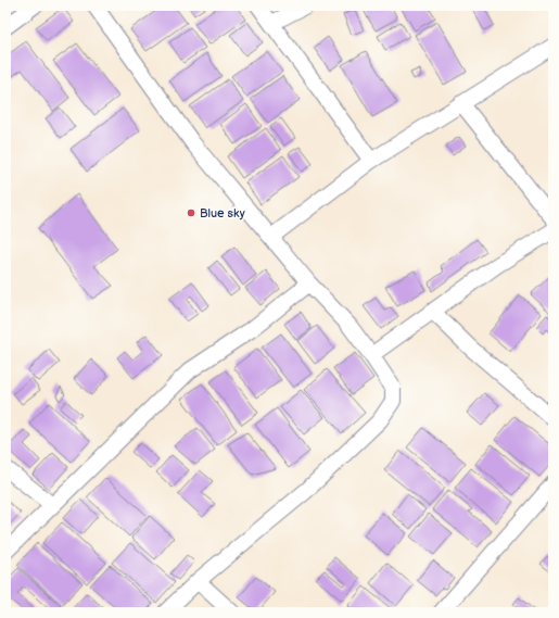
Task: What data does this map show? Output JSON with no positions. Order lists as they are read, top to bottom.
{
  "places": ["Blue sky"]
}
